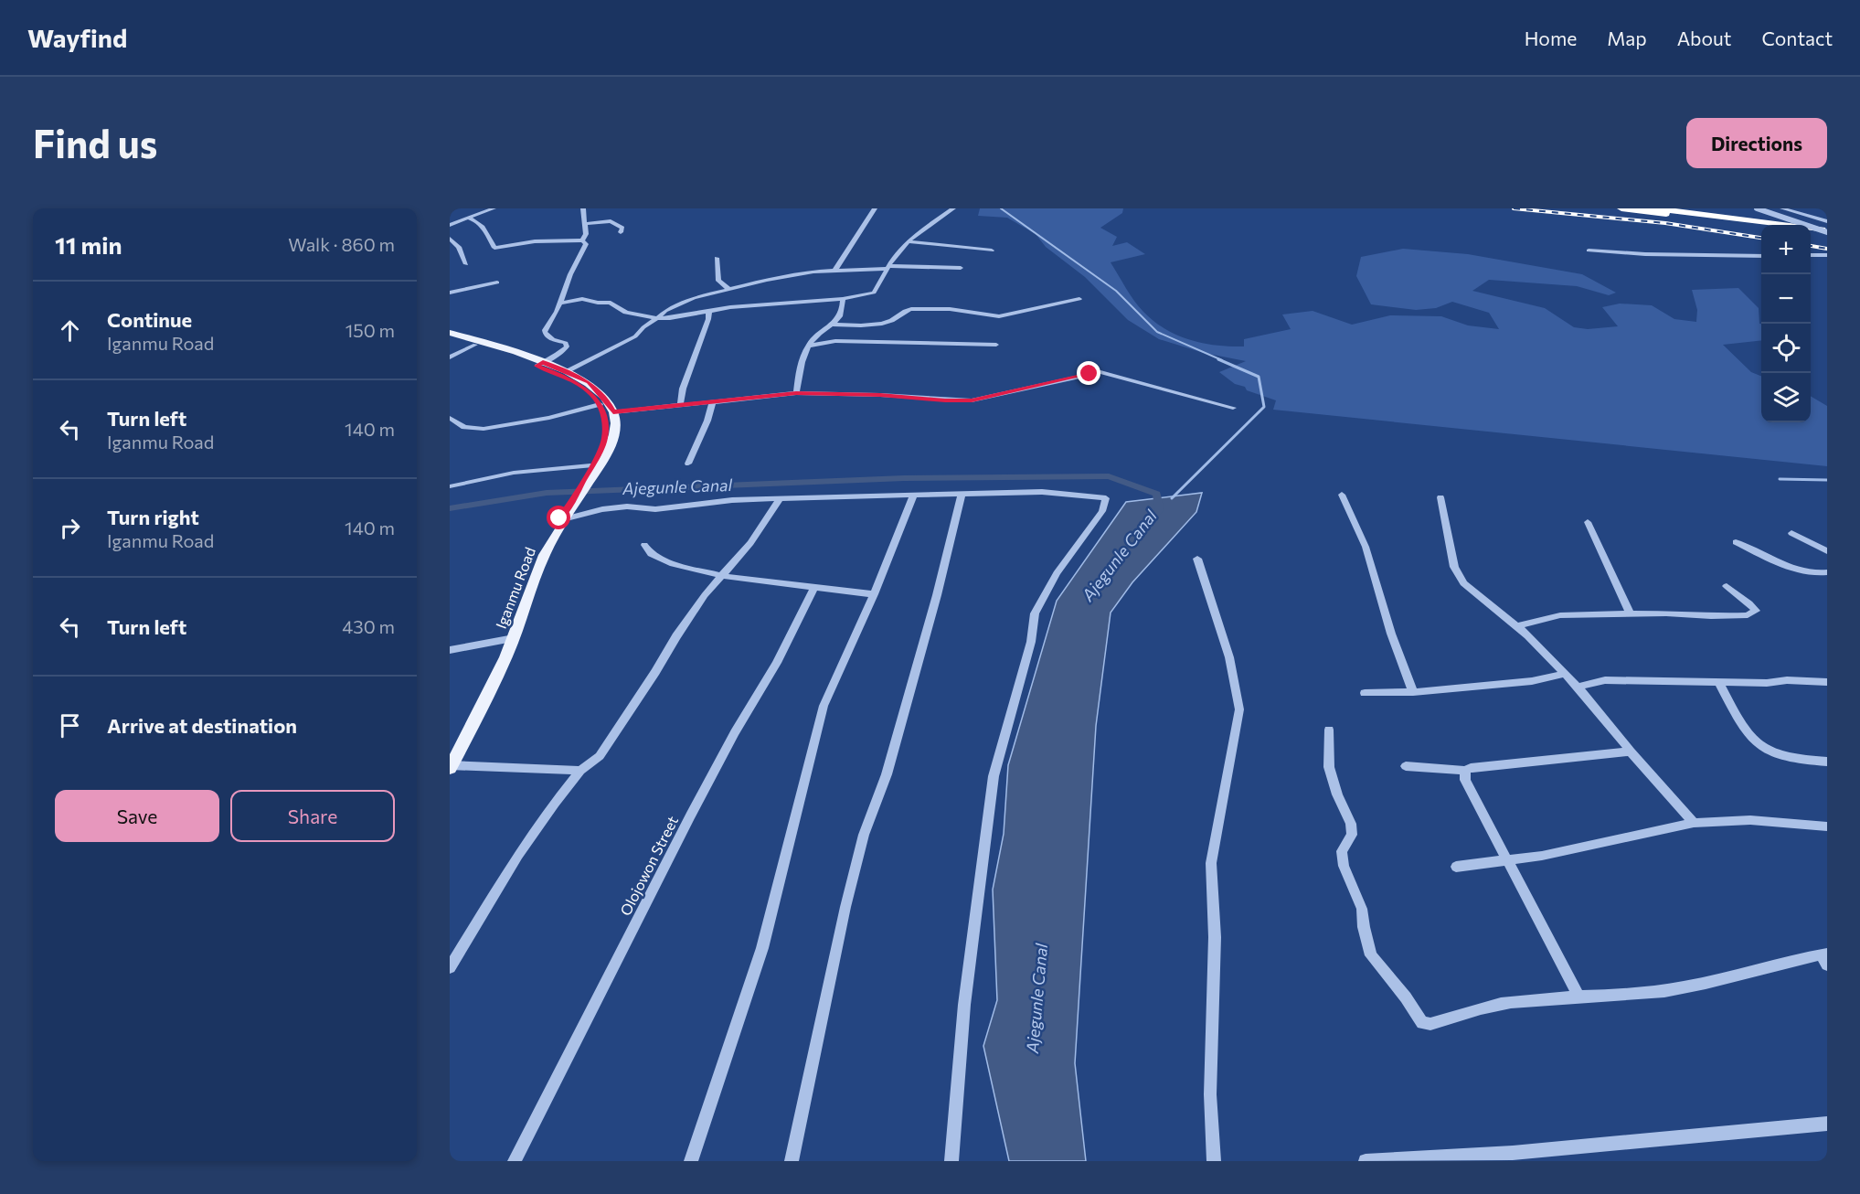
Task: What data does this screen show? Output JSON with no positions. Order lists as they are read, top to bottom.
{
  "streets": {
    "main road": ["Iganmu Road"],
    "street": ["Olojowon Street"]
  },
  "water": ["Ajegunle Canal"],
  "page": {
    "header": "Wayfind",
    "nav": [
      "Home",
      "Map",
      "About",
      "Contact"
    ],
    "buttons": [
      "Directions",
      ["Save", "Share"]
    ],
    "title": "Find us",
    "heading": ["11 min", "Walk · 860 m"],
    "map_buttons": ["+", "−"],
    "list": [
      ["Continue", "Iganmu Road", "150 m"],
      ["Turn left", "Iganmu Road", "140 m"],
      ["Turn right", "Iganmu Road", "140 m"],
      ["Turn left", "430 m"],
      "Arrive at destination"
    ]
  }
}
